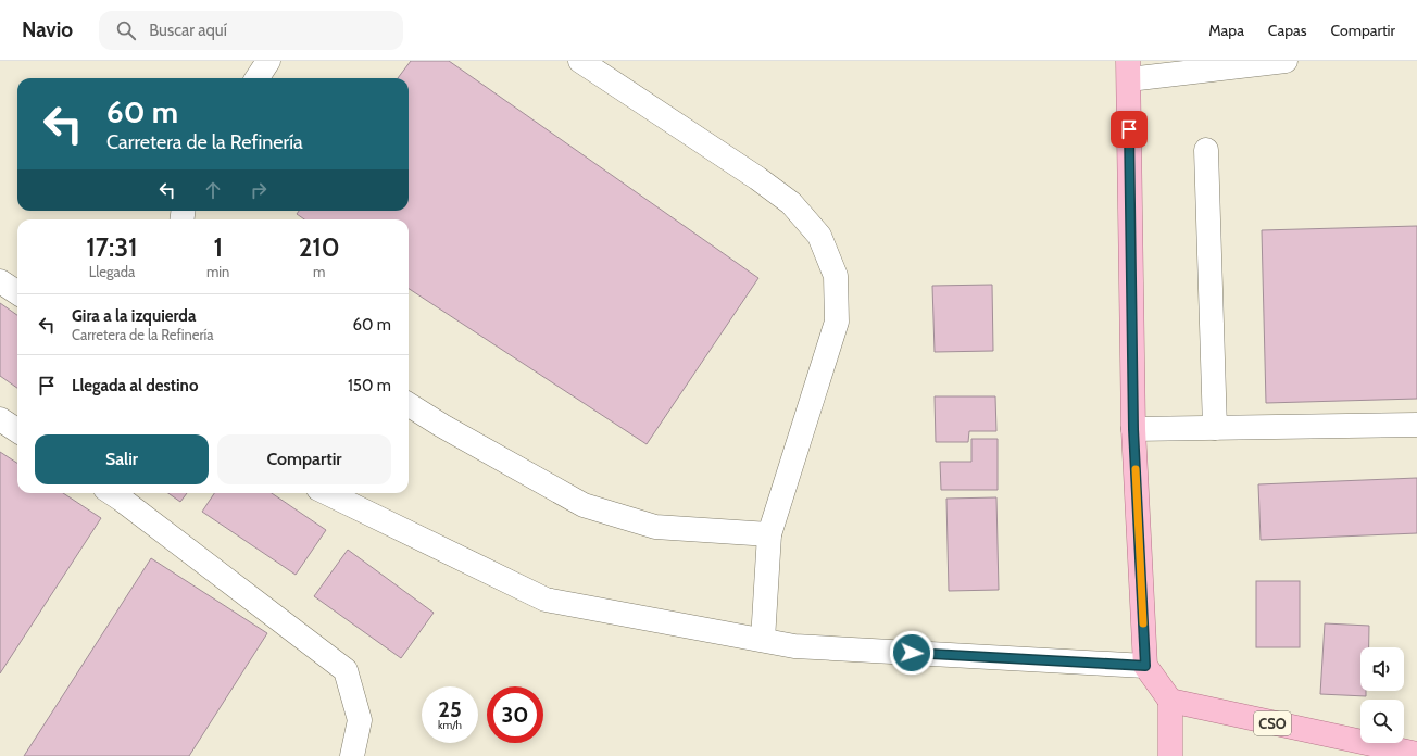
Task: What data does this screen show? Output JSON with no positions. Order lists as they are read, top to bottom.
{
  "streets": {
    "main road": ["CSO"]
  },
  "page": {
    "header": "Navio",
    "search": "Buscar aquí",
    "nav": ["Mapa", "Capas", "Compartir"],
    "turn": ["60 m", "Carretera de la Refinería"],
    "eta": [
      "17:31",
      "Llegada",
      "1",
      "min",
      "210",
      "m"
    ],
    "list": [
      {
        "name": "Gira a la izquierda",
        "note": "Carretera de la Refinería",
        "value": "60 m"
      },
      {
        "name": "Llegada al destino",
        "value": "150 m"
      }
    ],
    "buttons": ["Salir", "Compartir"],
    "speed": "25 km/h",
    "limit": "30"
  }
}
